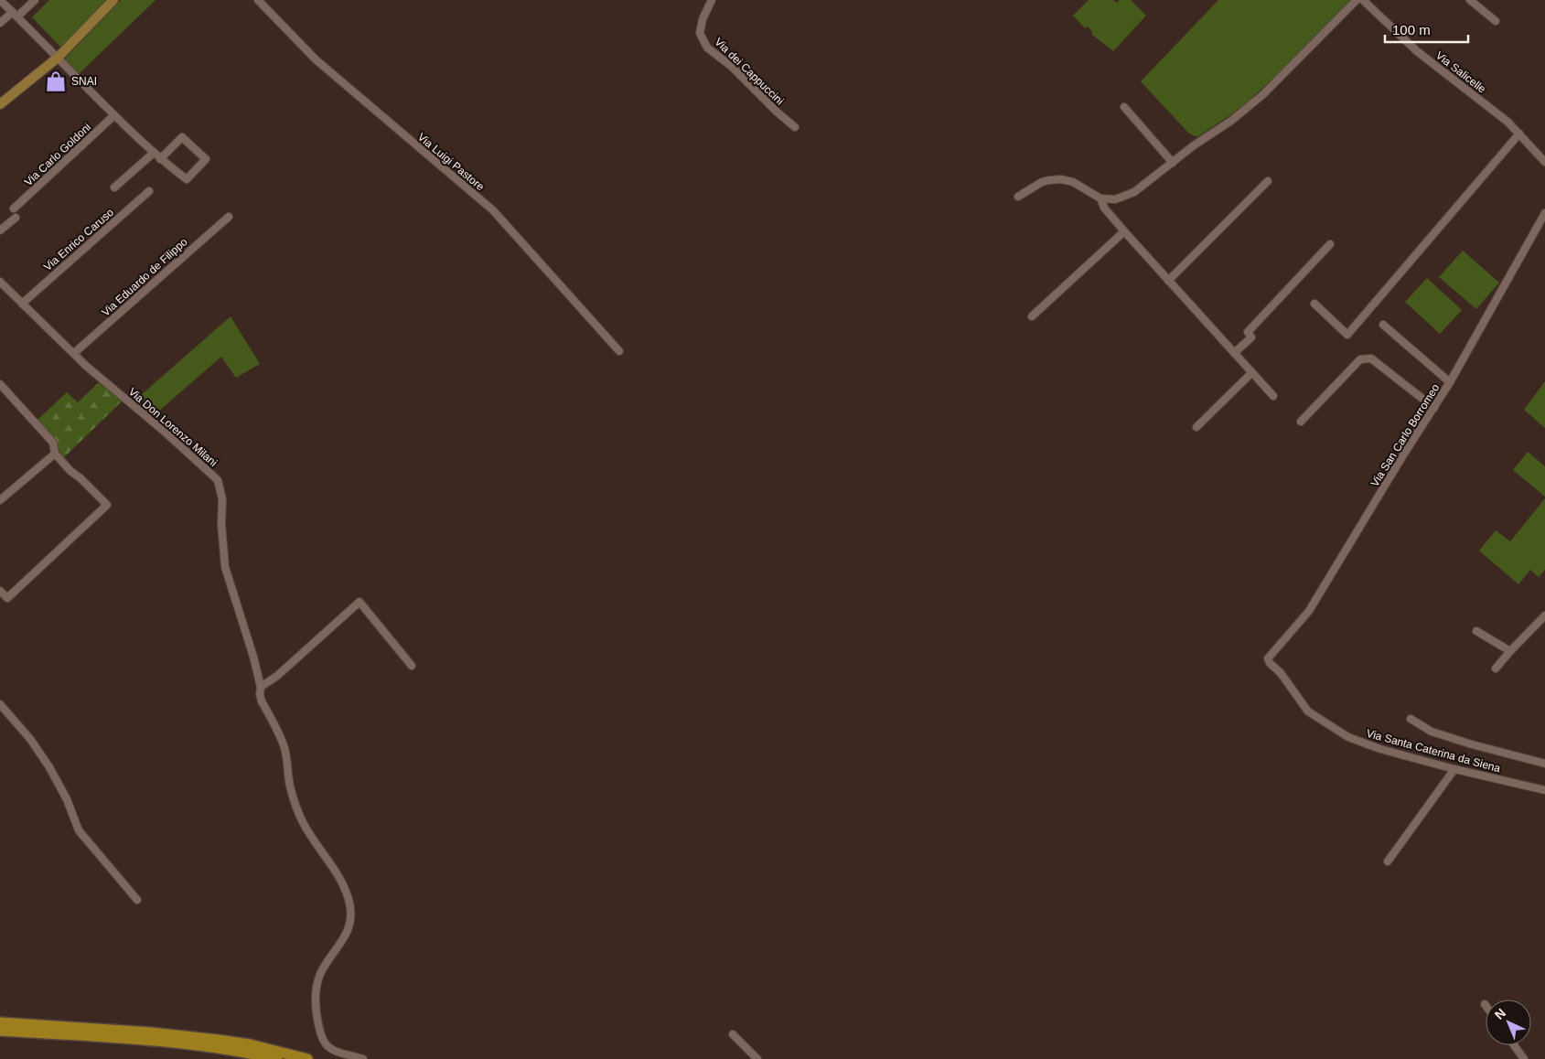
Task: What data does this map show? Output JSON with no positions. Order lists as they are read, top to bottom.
{
  "streets": {
    "street": [
      "Via dei Cappuccini",
      "Via Salicelle",
      "Via Carlo Goldoni",
      "Via Luigi Pastore",
      "Via Enrico Caruso",
      "Via Eduardo de Filippo",
      "Via Don Lorenzo Milani",
      "Via San Carlo Borromeo",
      "Via Santa Caterina da Siena"
    ]
  },
  "crossings": [
    ["Via Enrico Caruso", "Via Don Lorenzo Milani"],
    ["Via Eduardo de Filippo", "Via Don Lorenzo Milani"],
    ["Via San Carlo Borromeo", "Via Santa Caterina da Siena"]
  ],
  "places": {
    "shop": ["SNAI"]
  },
  "scale_bar": "100 m",
  "north": "top left"
}
